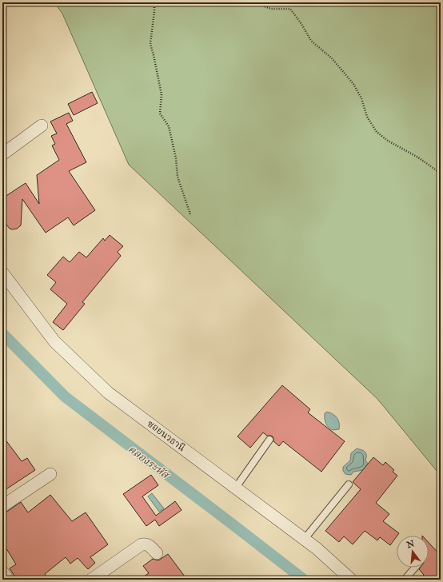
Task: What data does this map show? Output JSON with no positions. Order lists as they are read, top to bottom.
{
  "streets": {
    "street": ["ซอยนวธานี"]
  },
  "water": ["คลองระหัส"],
  "north": "top"
}
